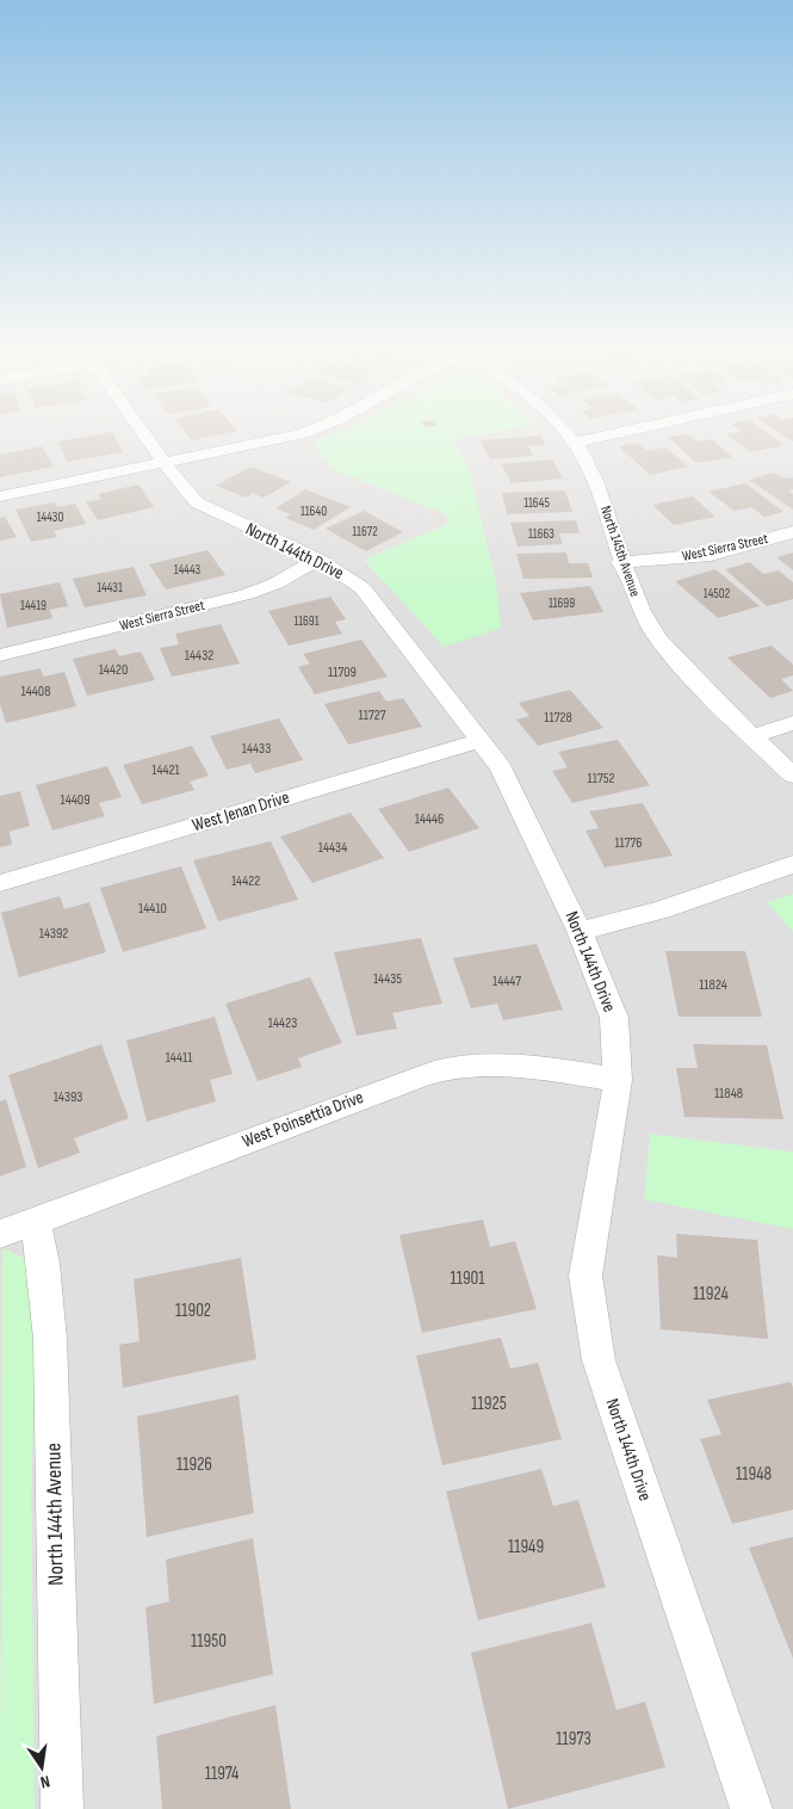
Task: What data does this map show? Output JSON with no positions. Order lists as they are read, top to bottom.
{
  "streets": {
    "street": [
      "West Sierra Street",
      "North 144th Drive",
      "North 145th Avenue",
      "West Jenan Drive",
      "West Poinsettia Drive",
      "North 144th Avenue"
    ]
  },
  "crossings": [
    ["West Sierra Street", "North 144th Drive"],
    ["West Sierra Street", "North 145th Avenue"],
    ["North 144th Drive", "West Jenan Drive"],
    ["North 144th Drive", "West Poinsettia Drive"],
    ["West Poinsettia Drive", "North 144th Avenue"]
  ],
  "house_numbers": [
    "11645",
    "11640",
    "14430",
    "11672",
    "11663",
    "14443",
    "14431",
    "14502",
    "11699",
    "14419",
    "11691",
    "14432",
    "14420",
    "11709",
    "14408",
    "11727",
    "11728",
    "14433",
    "14421",
    "11752",
    "14409",
    "14446",
    "11776",
    "14434",
    "14422",
    "14410",
    "14392",
    "14435",
    "14447",
    "11824",
    "14423",
    "14411",
    "11848",
    "14393",
    "11901",
    "11924",
    "11902",
    "11925",
    "11926",
    "11948",
    "11949",
    "11950",
    "11973",
    "11974"
  ],
  "north": "bottom"
}
